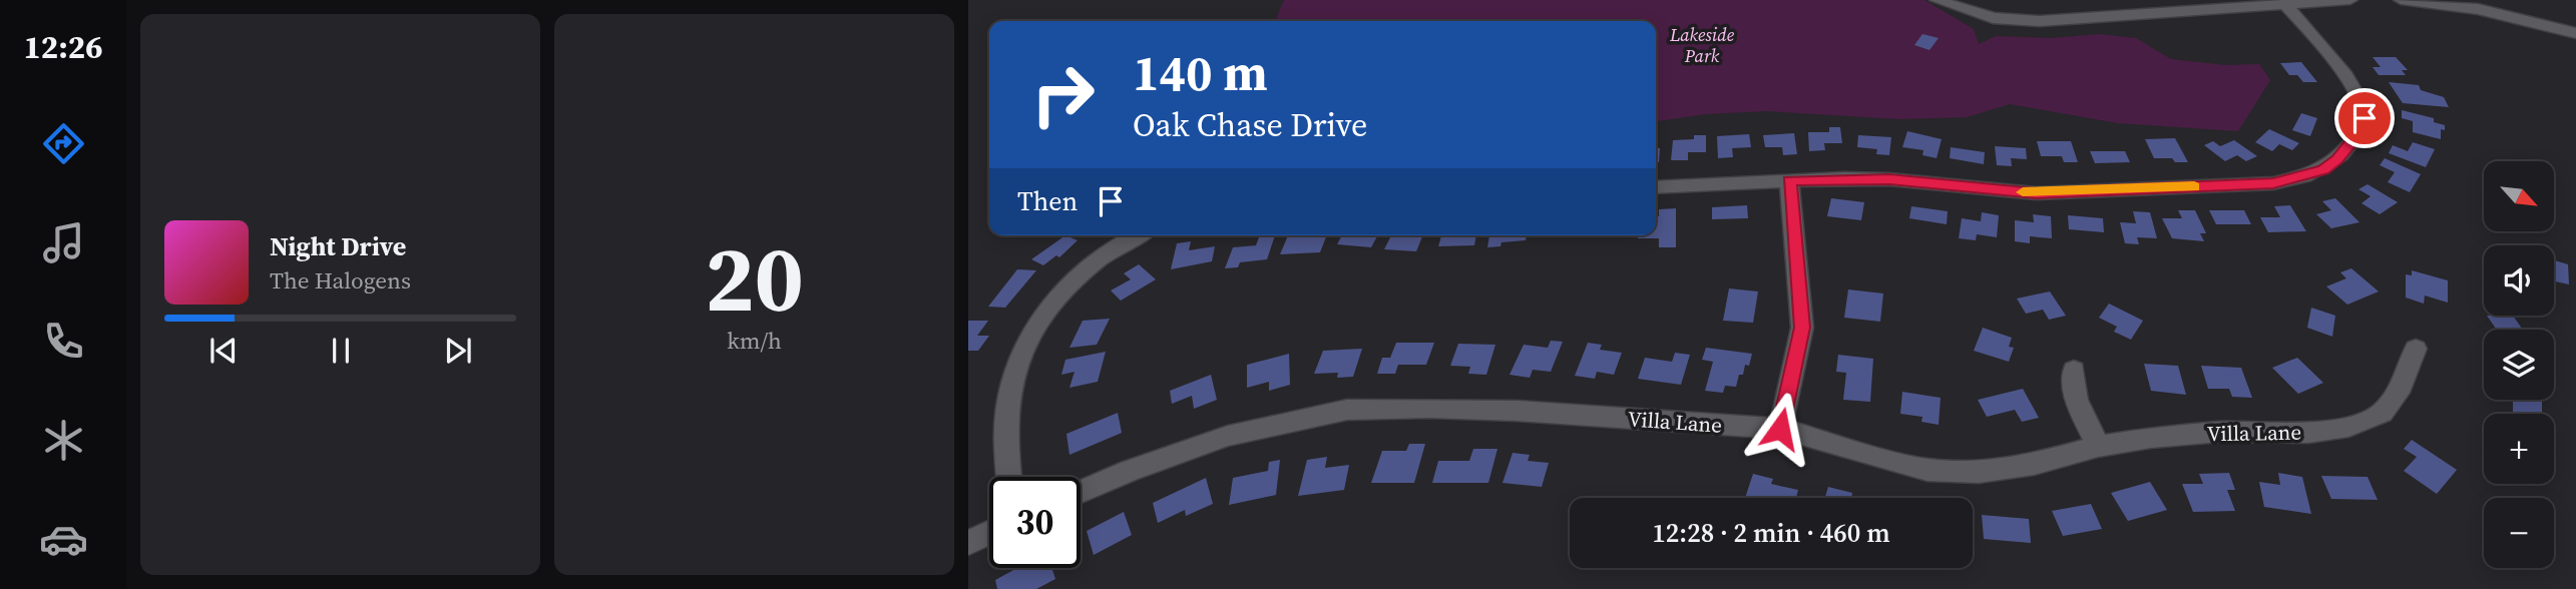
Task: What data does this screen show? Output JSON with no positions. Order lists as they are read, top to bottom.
{
  "streets": {
    "street": ["Villa Lane"]
  },
  "parks": ["Lakeside Park"],
  "north": "bottom right",
  "page": {
    "tabs": "12:26",
    "tile": ["20", "km/h"],
    "turn": ["140 m", "Oak Chase Drive"],
    "map_buttons": ["+", "−"],
    "then": "Then",
    "song": ["Night Drive", "The Halogens"],
    "limit": "30",
    "trip": "12:28 · 2 min · 460 m"
  }
}
